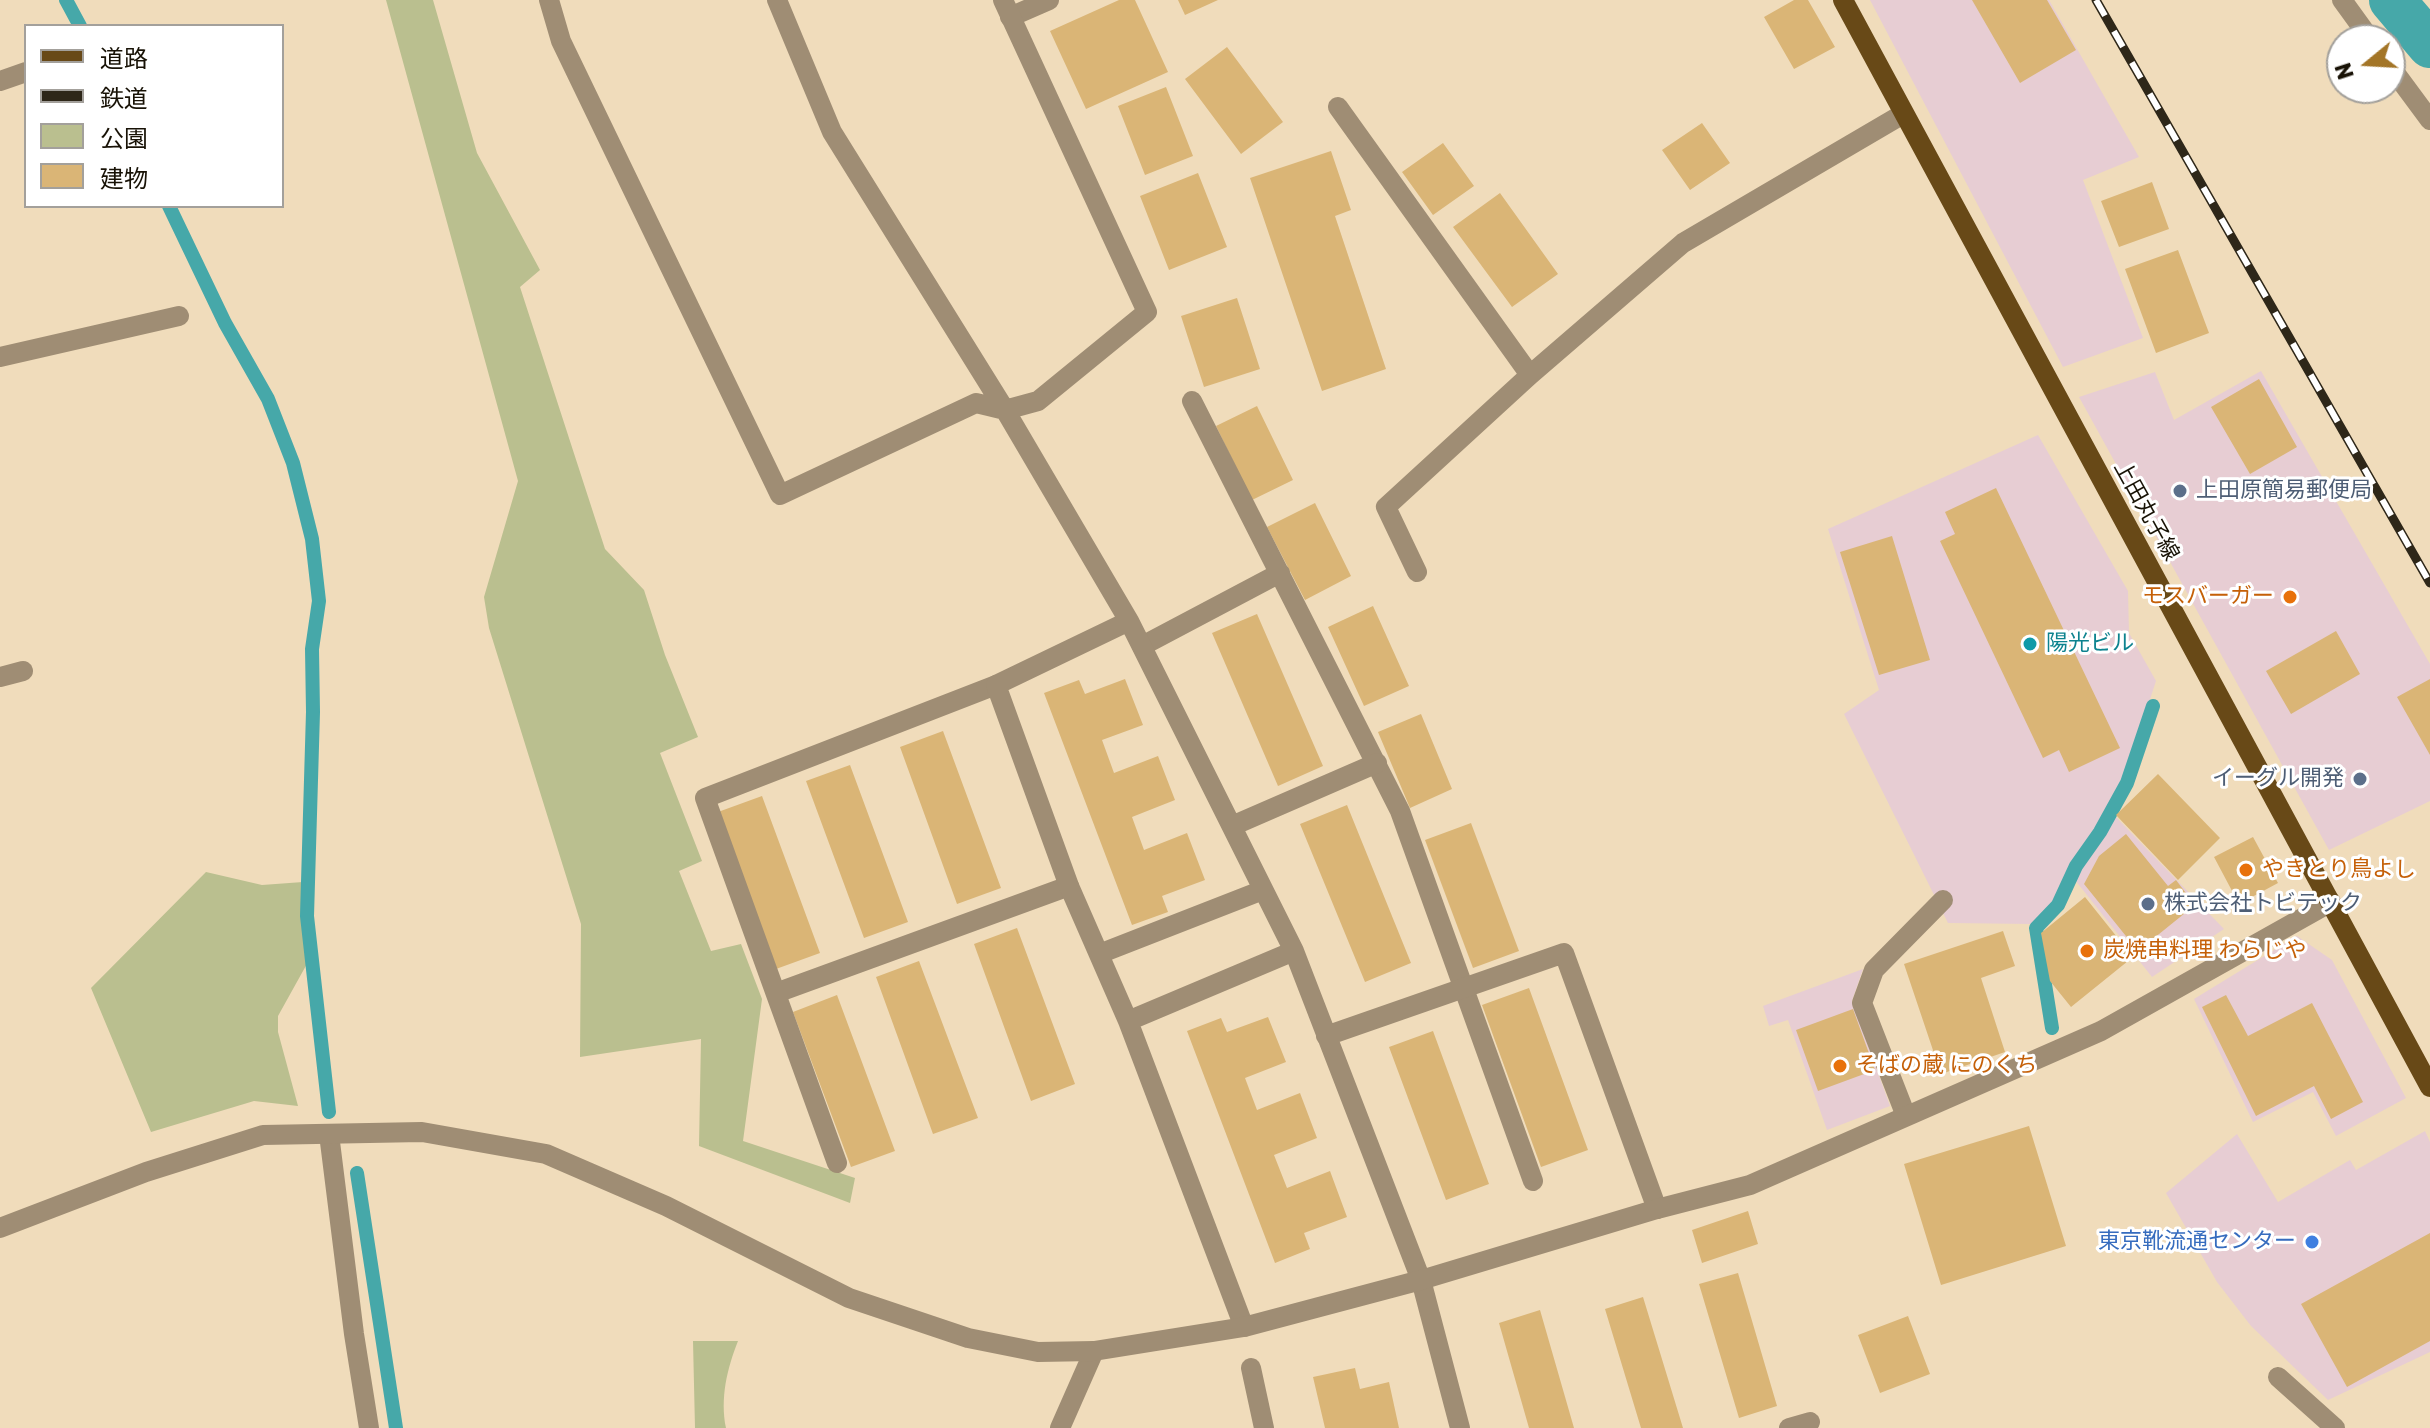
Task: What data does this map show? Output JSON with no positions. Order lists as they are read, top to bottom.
{
  "streets": {
    "main road": ["上田丸子線"]
  },
  "places": [
    "上田原簡易郵便局",
    "モスバーガー",
    "陽光ビル",
    "イーグル開発",
    "やきとり鳥よし",
    "株式会社トビテック",
    "炭焼串料理 わらじや",
    "そばの蔵 にのくち",
    "東京靴流通センター"
  ],
  "legend": [
    "道路",
    "鉄道",
    "公園",
    "建物"
  ],
  "north": "left"
}
